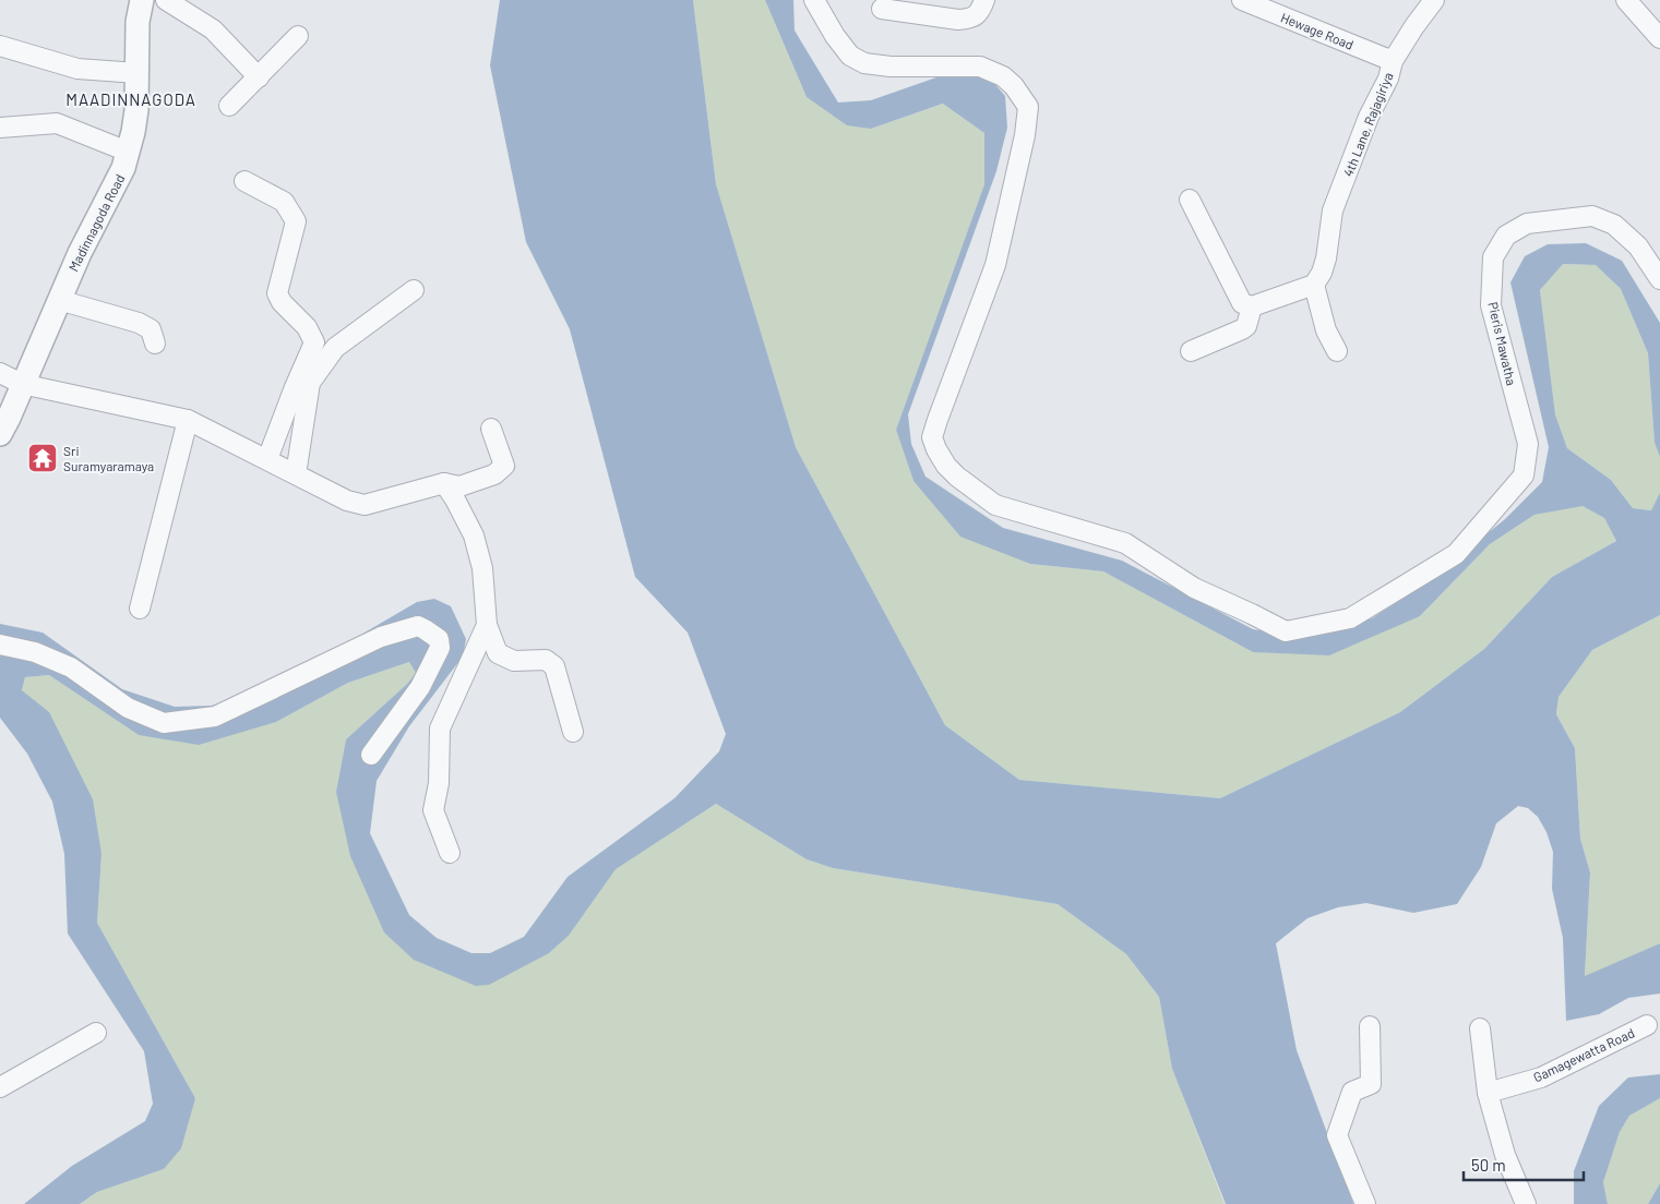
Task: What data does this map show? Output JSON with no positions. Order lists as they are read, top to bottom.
{
  "streets": {
    "street": [
      "Hewage Road",
      "4th Lane, Rajagiriya",
      "Madinnagoda Road",
      "Pieris Mawatha",
      "Gamagewatta Road"
    ]
  },
  "crossings": [
    ["Hewage Road", "4th Lane, Rajagiriya"]
  ],
  "districts": ["MAADINNAGODA"],
  "places": {
    "temple": ["Sri Suramyaramaya"]
  },
  "scale_bar": "50 m"
}
